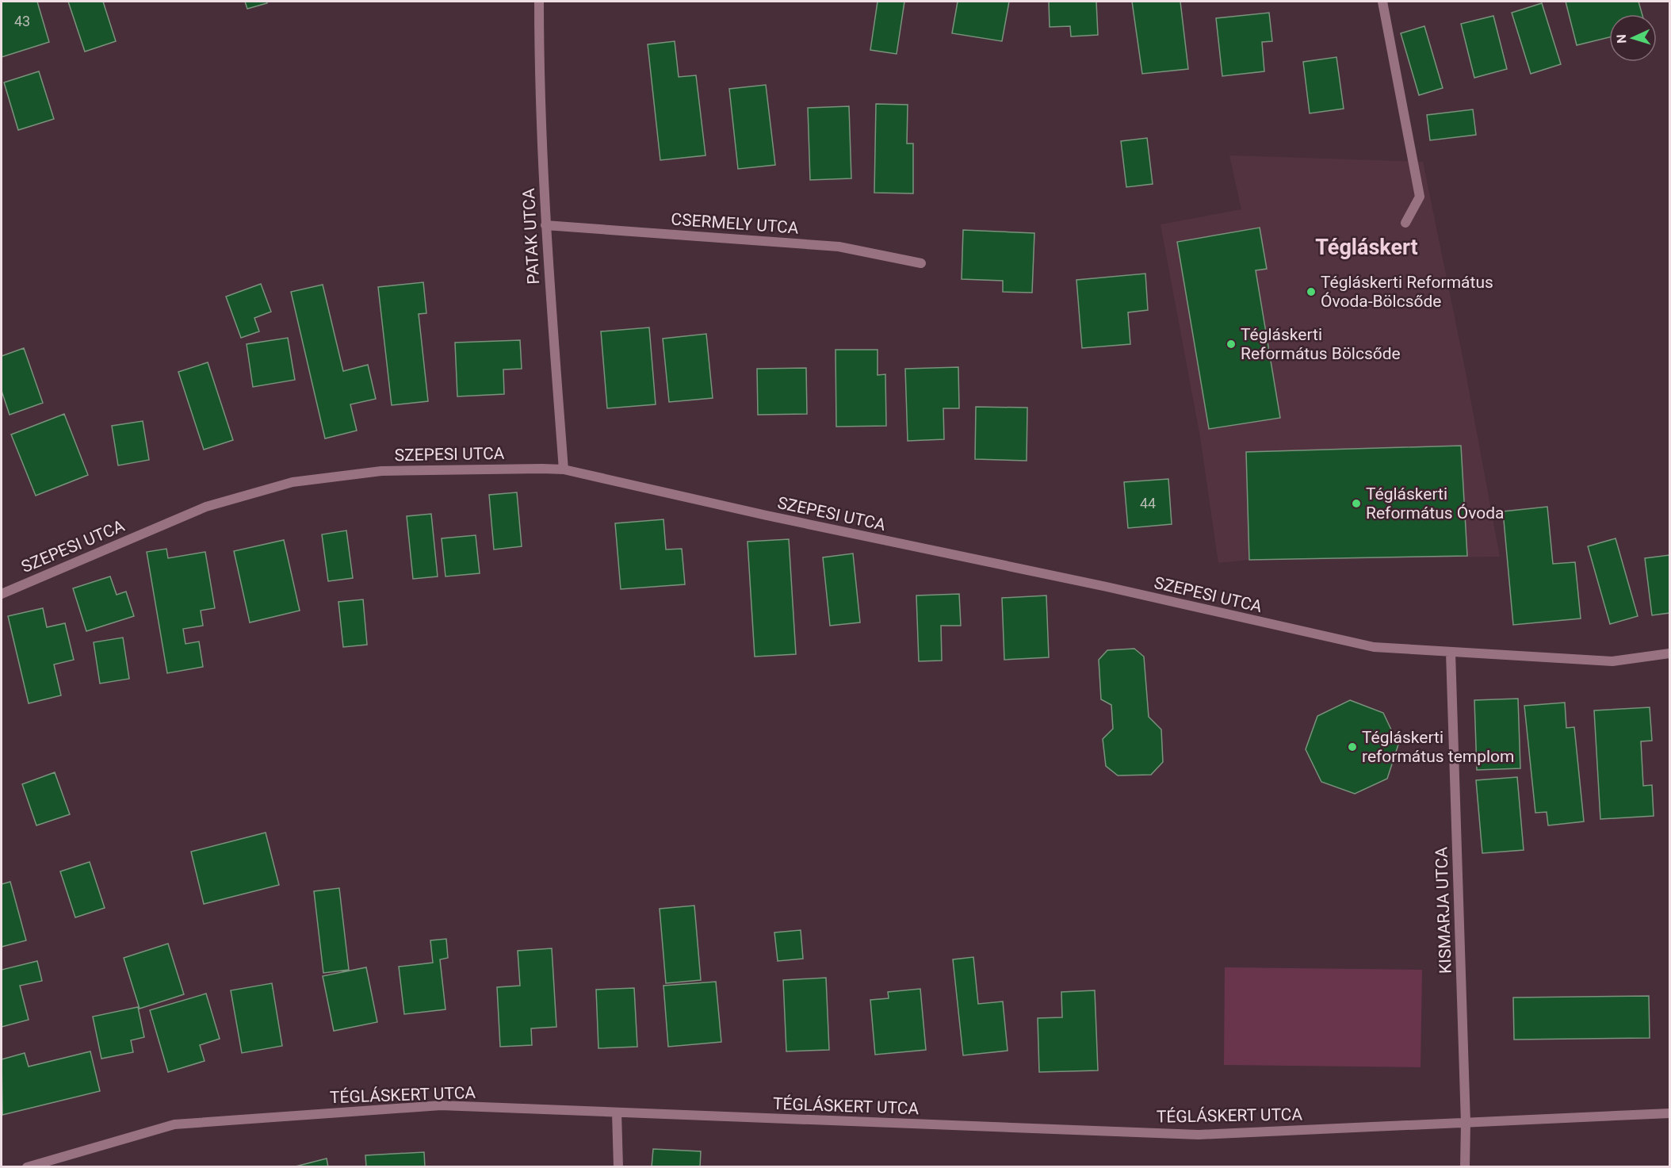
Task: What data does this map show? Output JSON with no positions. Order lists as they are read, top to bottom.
{
  "streets": {
    "street": [
      "CSERMELY UTCA",
      "PATAK UTCA",
      "SZEPESI UTCA",
      "KISMARJA UTCA",
      "TÉGLÁSKERT UTCA"
    ]
  },
  "crossings": [
    ["CSERMELY UTCA", "PATAK UTCA"],
    ["PATAK UTCA", "SZEPESI UTCA"],
    ["SZEPESI UTCA", "KISMARJA UTCA"],
    ["KISMARJA UTCA", "TÉGLÁSKERT UTCA"]
  ],
  "districts": ["Tégláskert"],
  "places": [
    "Tégláskerti Református Óvoda-Bölcsőde",
    "Tégláskerti Református Bölcsőde",
    "Tégláskerti Református Óvoda",
    "Tégláskerti református templom"
  ],
  "house_numbers": ["43", "44"],
  "north": "left"
}
